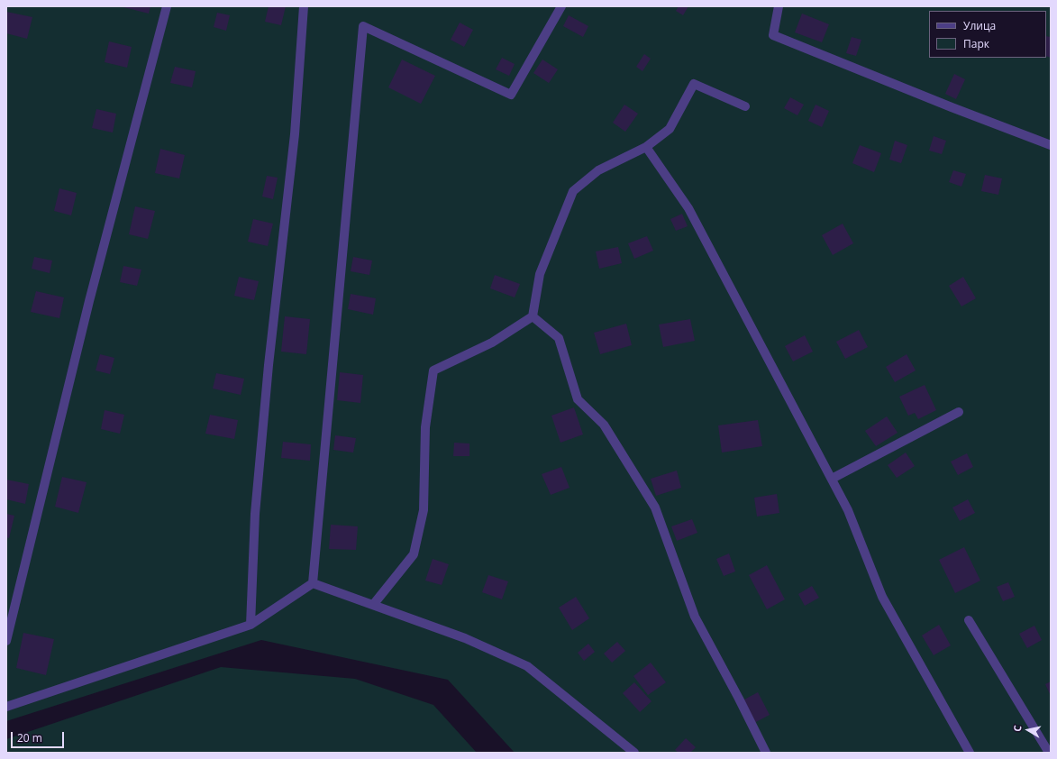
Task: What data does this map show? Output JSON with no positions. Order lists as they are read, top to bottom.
{
  "legend": ["Улица", "Парк"],
  "scale_bar": "20 m",
  "north": "left"
}
